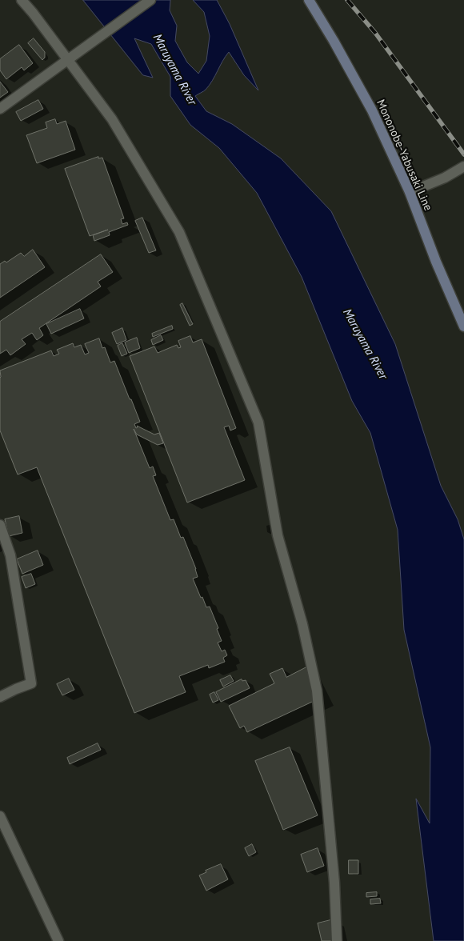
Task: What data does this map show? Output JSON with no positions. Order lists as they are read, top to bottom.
{
  "streets": {
    "main road": ["Mononobe-Yabusaki Line"]
  },
  "water": ["Maruyama River"]
}
